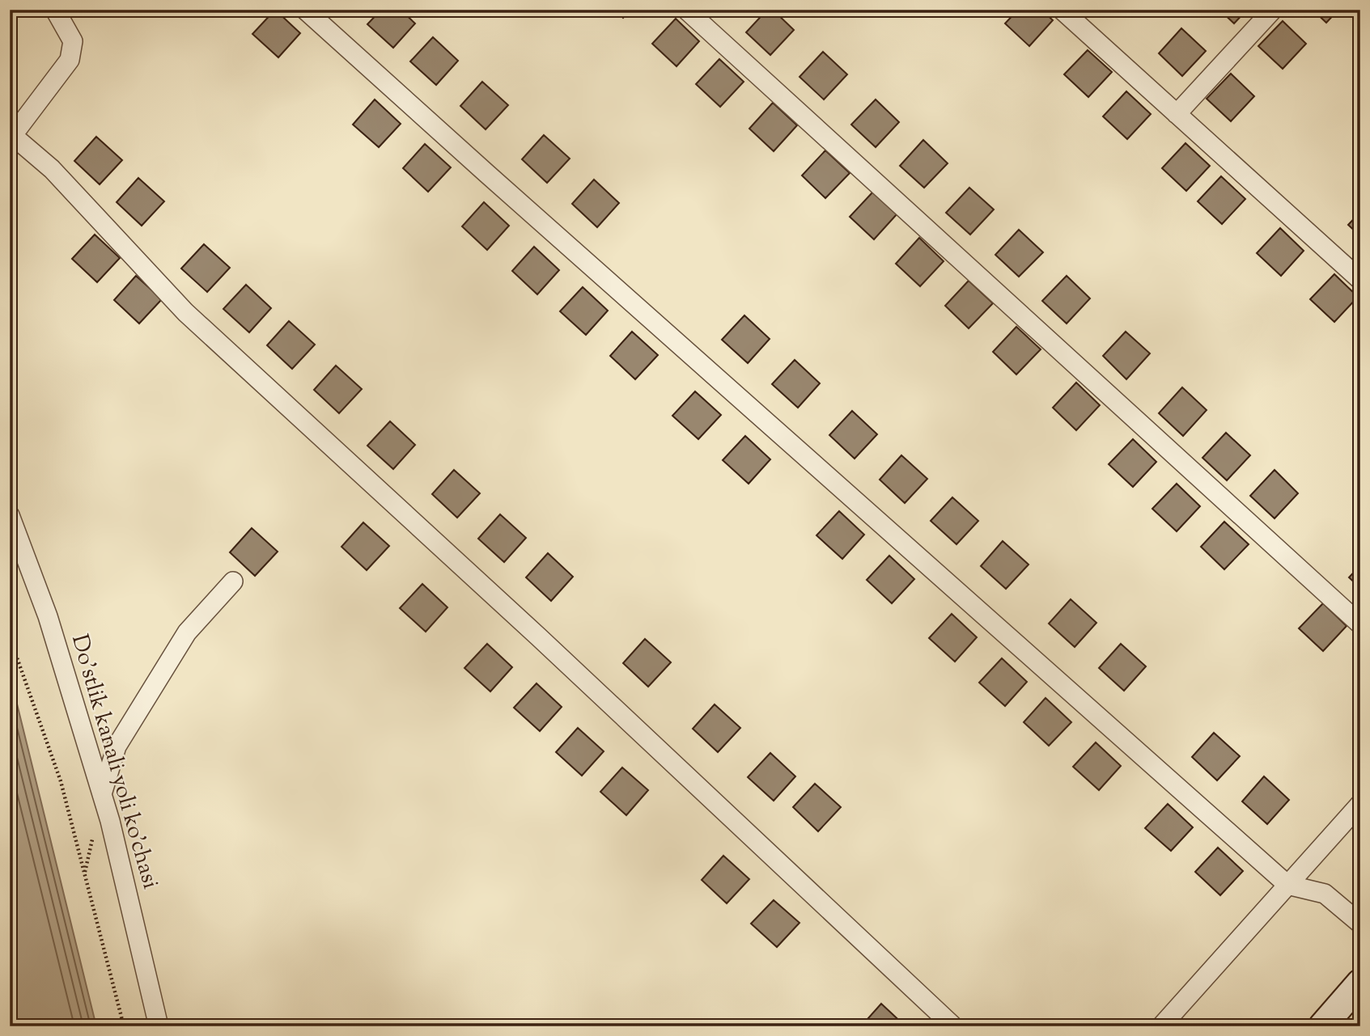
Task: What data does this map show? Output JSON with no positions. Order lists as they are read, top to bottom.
{
  "streets": {
    "street": ["Do'stlik kanali yoli ko'chasi"]
  }
}
